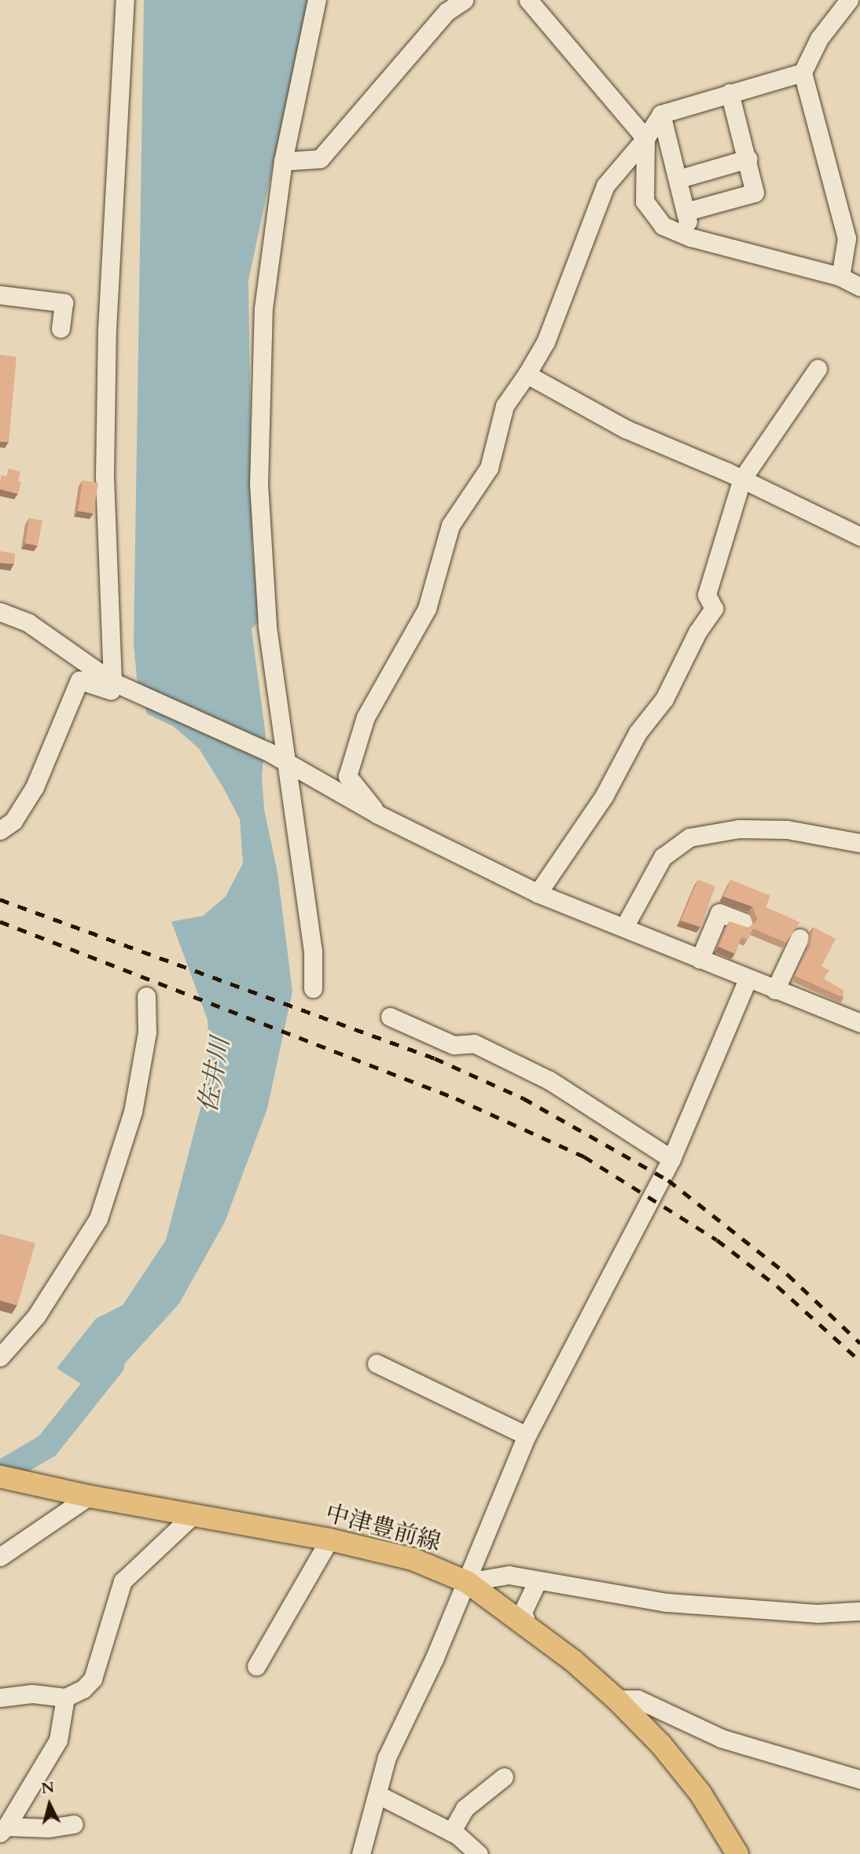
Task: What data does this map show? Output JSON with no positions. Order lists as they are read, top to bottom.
{
  "streets": {
    "main road": ["中津豊前線"]
  },
  "water": ["佐井川"],
  "north": "top"
}
